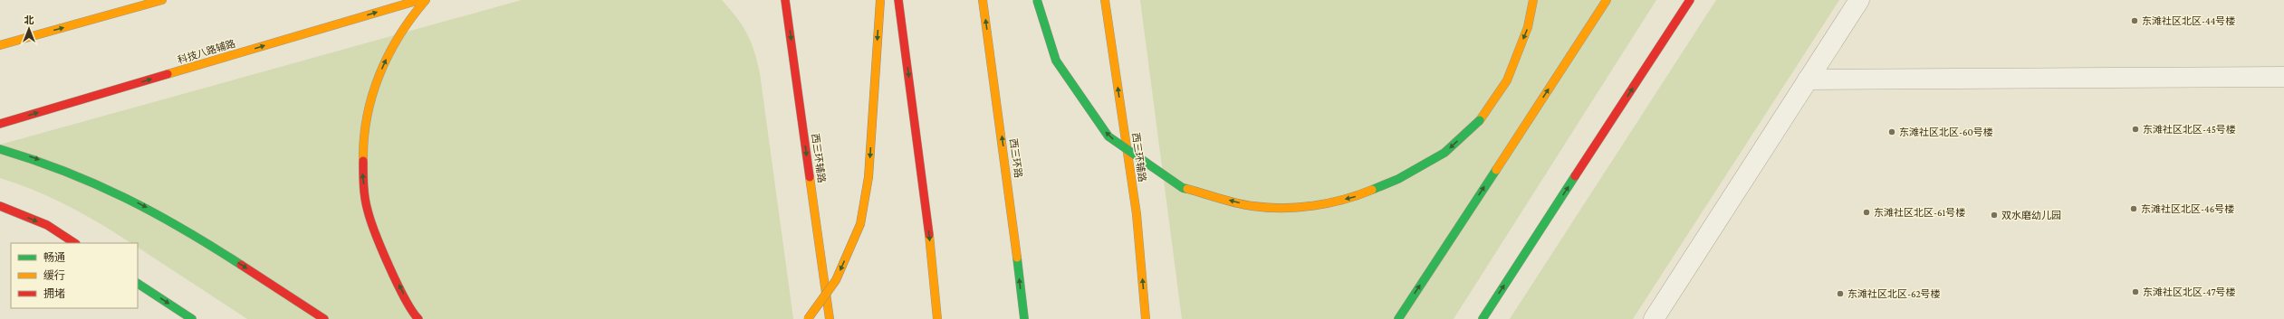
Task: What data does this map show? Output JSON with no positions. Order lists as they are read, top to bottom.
{
  "streets": {
    "main road": ["科技八路辅路", "西三环辅路", "西三环路"]
  },
  "one_way": ["科技八路辅路", "西三环路"],
  "places": [
    "东滩社区北区-44号楼",
    "东滩社区北区-45号楼",
    "东滩社区北区-60号楼",
    "东滩社区北区-46号楼",
    "东滩社区北区-61号楼",
    "双水磨幼儿园",
    "东滩社区北区-47号楼",
    "东滩社区北区-62号楼"
  ],
  "legend": ["畅通", "缓行", "拥堵"],
  "north": "top"
}
